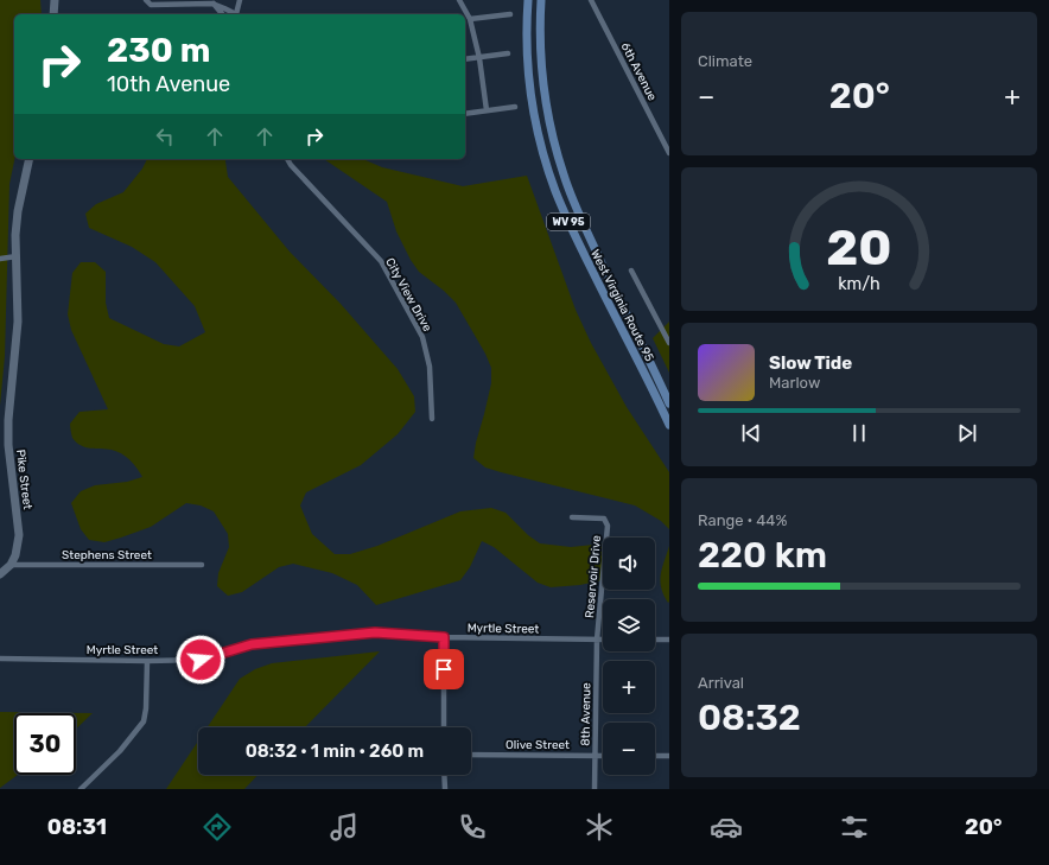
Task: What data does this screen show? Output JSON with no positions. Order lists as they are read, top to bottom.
{
  "streets": {
    "main road": ["WV 95", "West Virginia Route 95", "Pike Street"],
    "street": [
      "6th Avenue",
      "City View Drive",
      "Stephens Street",
      "Reservoir Drive",
      "Myrtle Street",
      "8th Avenue",
      "Olive Street"
    ]
  },
  "crossings": [
    ["Pike Street", "Stephens Street"],
    ["Reservoir Drive", "Myrtle Street"],
    ["Reservoir Drive", "8th Avenue"],
    ["Myrtle Street", "8th Avenue"],
    ["8th Avenue", "Olive Street"]
  ],
  "page": {
    "tile": [
      "Climate",
      ["Range · 44%", "220 km"],
      ["Arrival", "08:32"]
    ],
    "turn": ["230 m", "10th Avenue"],
    "heat": ["−", "20°", "+"],
    "song": ["Slow Tide", "Marlow"],
    "map_buttons": ["+", "−"],
    "limit": "30",
    "trip": "08:32 · 1 min · 260 m",
    "tabs": ["08:31", "20°"],
    "gauge": ["20", "km/h"]
  }
}
